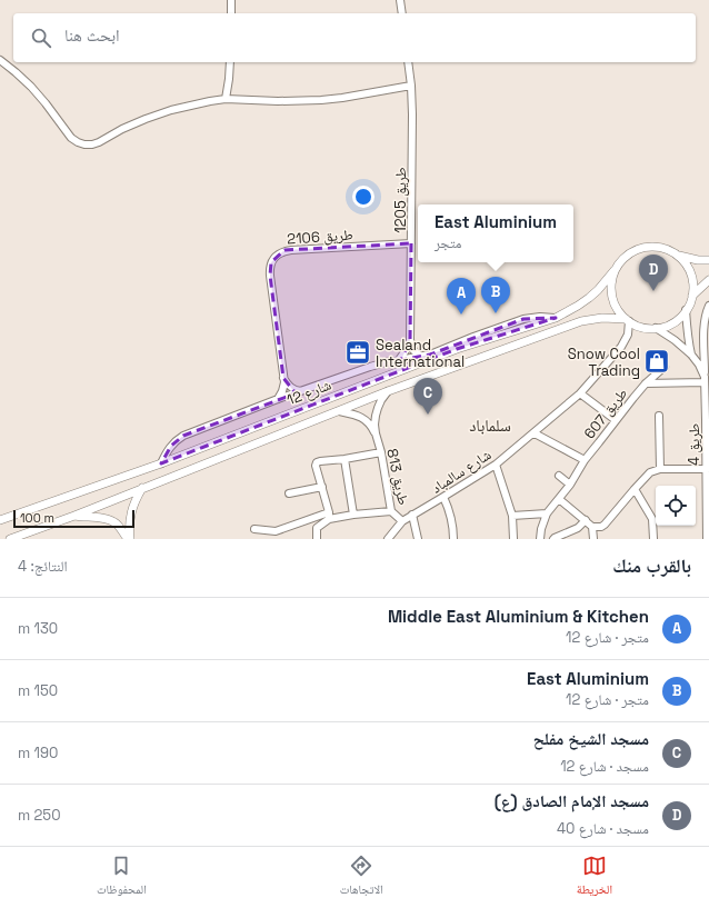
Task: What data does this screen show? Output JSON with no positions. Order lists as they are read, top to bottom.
{
  "streets": {
    "street": [
      "طريق 1205",
      "طريق 2106",
      "شارع 12",
      "طريق 607",
      "طريق 4",
      "شارع سالمباد",
      "طريق 813"
    ]
  },
  "crossings": [
    ["طريق 1205", "طريق 2106"],
    ["شارع 12", "شارع سالمباد"],
    ["شارع 12", "طريق 813"],
    ["طريق 607", "طريق 4"],
    ["طريق 607", "شارع سالمباد"],
    ["شارع سالمباد", "طريق 813"]
  ],
  "districts": ["سلماباد"],
  "places": {
    "office": ["Sealand International"],
    "shop": ["Snow Cool Trading"]
  },
  "scale_bar": "100 m",
  "page": {
    "search": "ابحث هنا",
    "popup": ["East Aluminium", "متجر"],
    "pins": [
      "D",
      "B",
      "A",
      "C"
    ],
    "scale": "100 m",
    "heading": ["بالقرب منك", "النتائج: 4"],
    "list": [
      {
        "mark": "A",
        "name": "Middle East Aluminium & Kitchen",
        "note": "متجر · شارع 12",
        "value": "130 m"
      },
      {
        "mark": "B",
        "name": "East Aluminium",
        "note": "متجر · شارع 12",
        "value": "150 m"
      },
      {
        "mark": "C",
        "name": "مسجد الشيخ مفلح",
        "note": "مسجد · شارع 12",
        "value": "190 m"
      },
      {
        "mark": "D",
        "name": "مسجد الإمام الصادق (ع)",
        "note": "مسجد · شارع 40",
        "value": "250 m"
      }
    ],
    "nav": ["الخريطة", "الاتجاهات", "المحفوظات"]
  }
}
